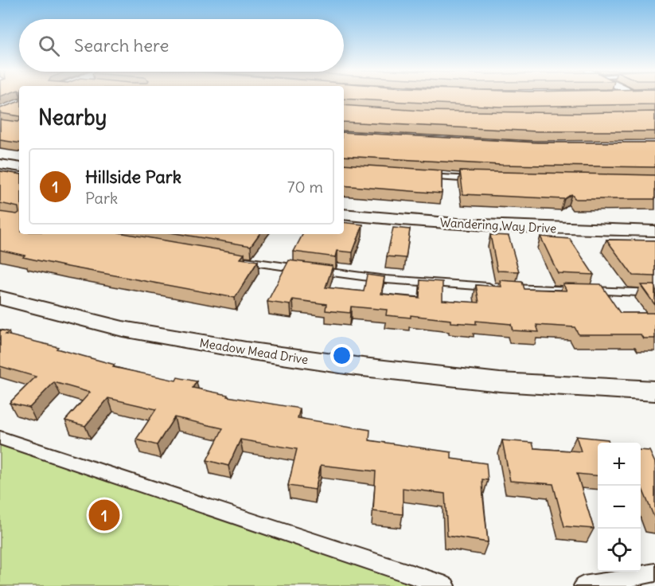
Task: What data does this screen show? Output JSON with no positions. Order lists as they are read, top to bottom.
{
  "streets": {
    "street": ["Wandering Way Drive", "Meadow Mead Drive"]
  },
  "page": {
    "search": "Search here",
    "heading": "Nearby",
    "list": [
      {
        "mark": "1",
        "name": "Hillside Park",
        "note": "Park",
        "value": "70 m"
      }
    ],
    "map_buttons": ["+", "−"],
    "pins": "1"
  }
}
